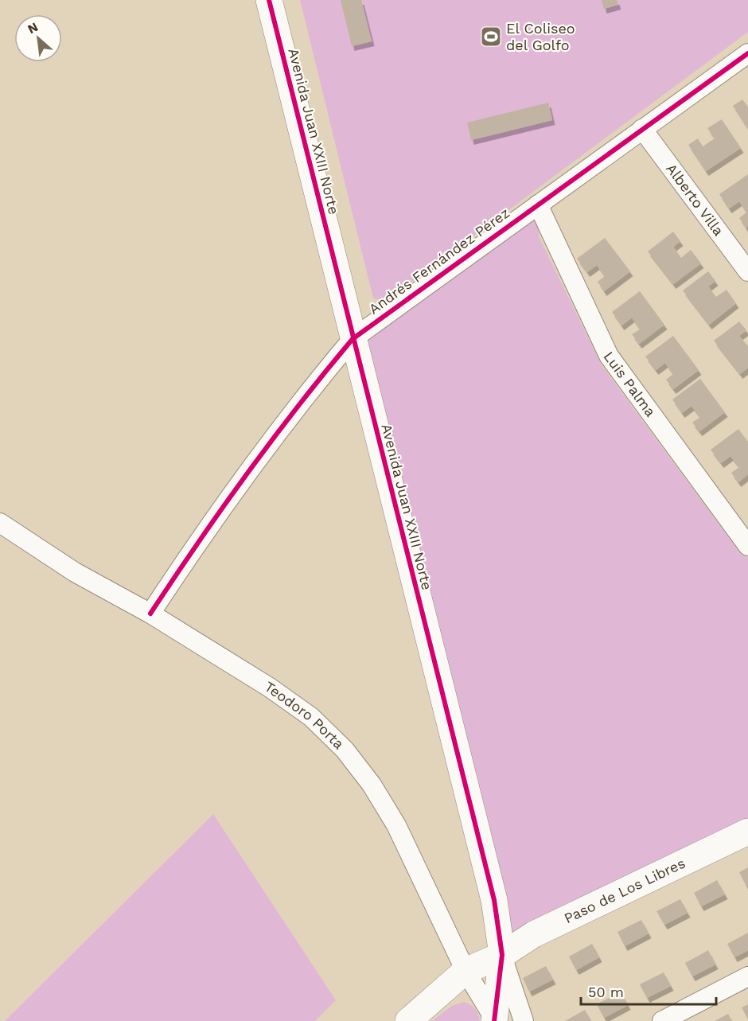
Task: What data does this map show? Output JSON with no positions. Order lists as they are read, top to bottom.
{
  "streets": {
    "street": [
      "Avenida Juan XXIII Norte",
      "Alberto Villa",
      "Andrés Fernández Pérez",
      "Luis Palma",
      "Teodoro Porta",
      "Paso de Los Libres"
    ]
  },
  "crossings": [
    ["Avenida Juan XXIII Norte", "Andrés Fernández Pérez"],
    ["Avenida Juan XXIII Norte", "Teodoro Porta"],
    ["Avenida Juan XXIII Norte", "Paso de Los Libres"],
    ["Alberto Villa", "Andrés Fernández Pérez"],
    ["Andrés Fernández Pérez", "Luis Palma"],
    ["Andrés Fernández Pérez", "Teodoro Porta"],
    ["Teodoro Porta", "Paso de Los Libres"]
  ],
  "places": {
    "sports": ["El Coliseo del Golfo"]
  },
  "scale_bar": "50 m",
  "north": "top left"
}
